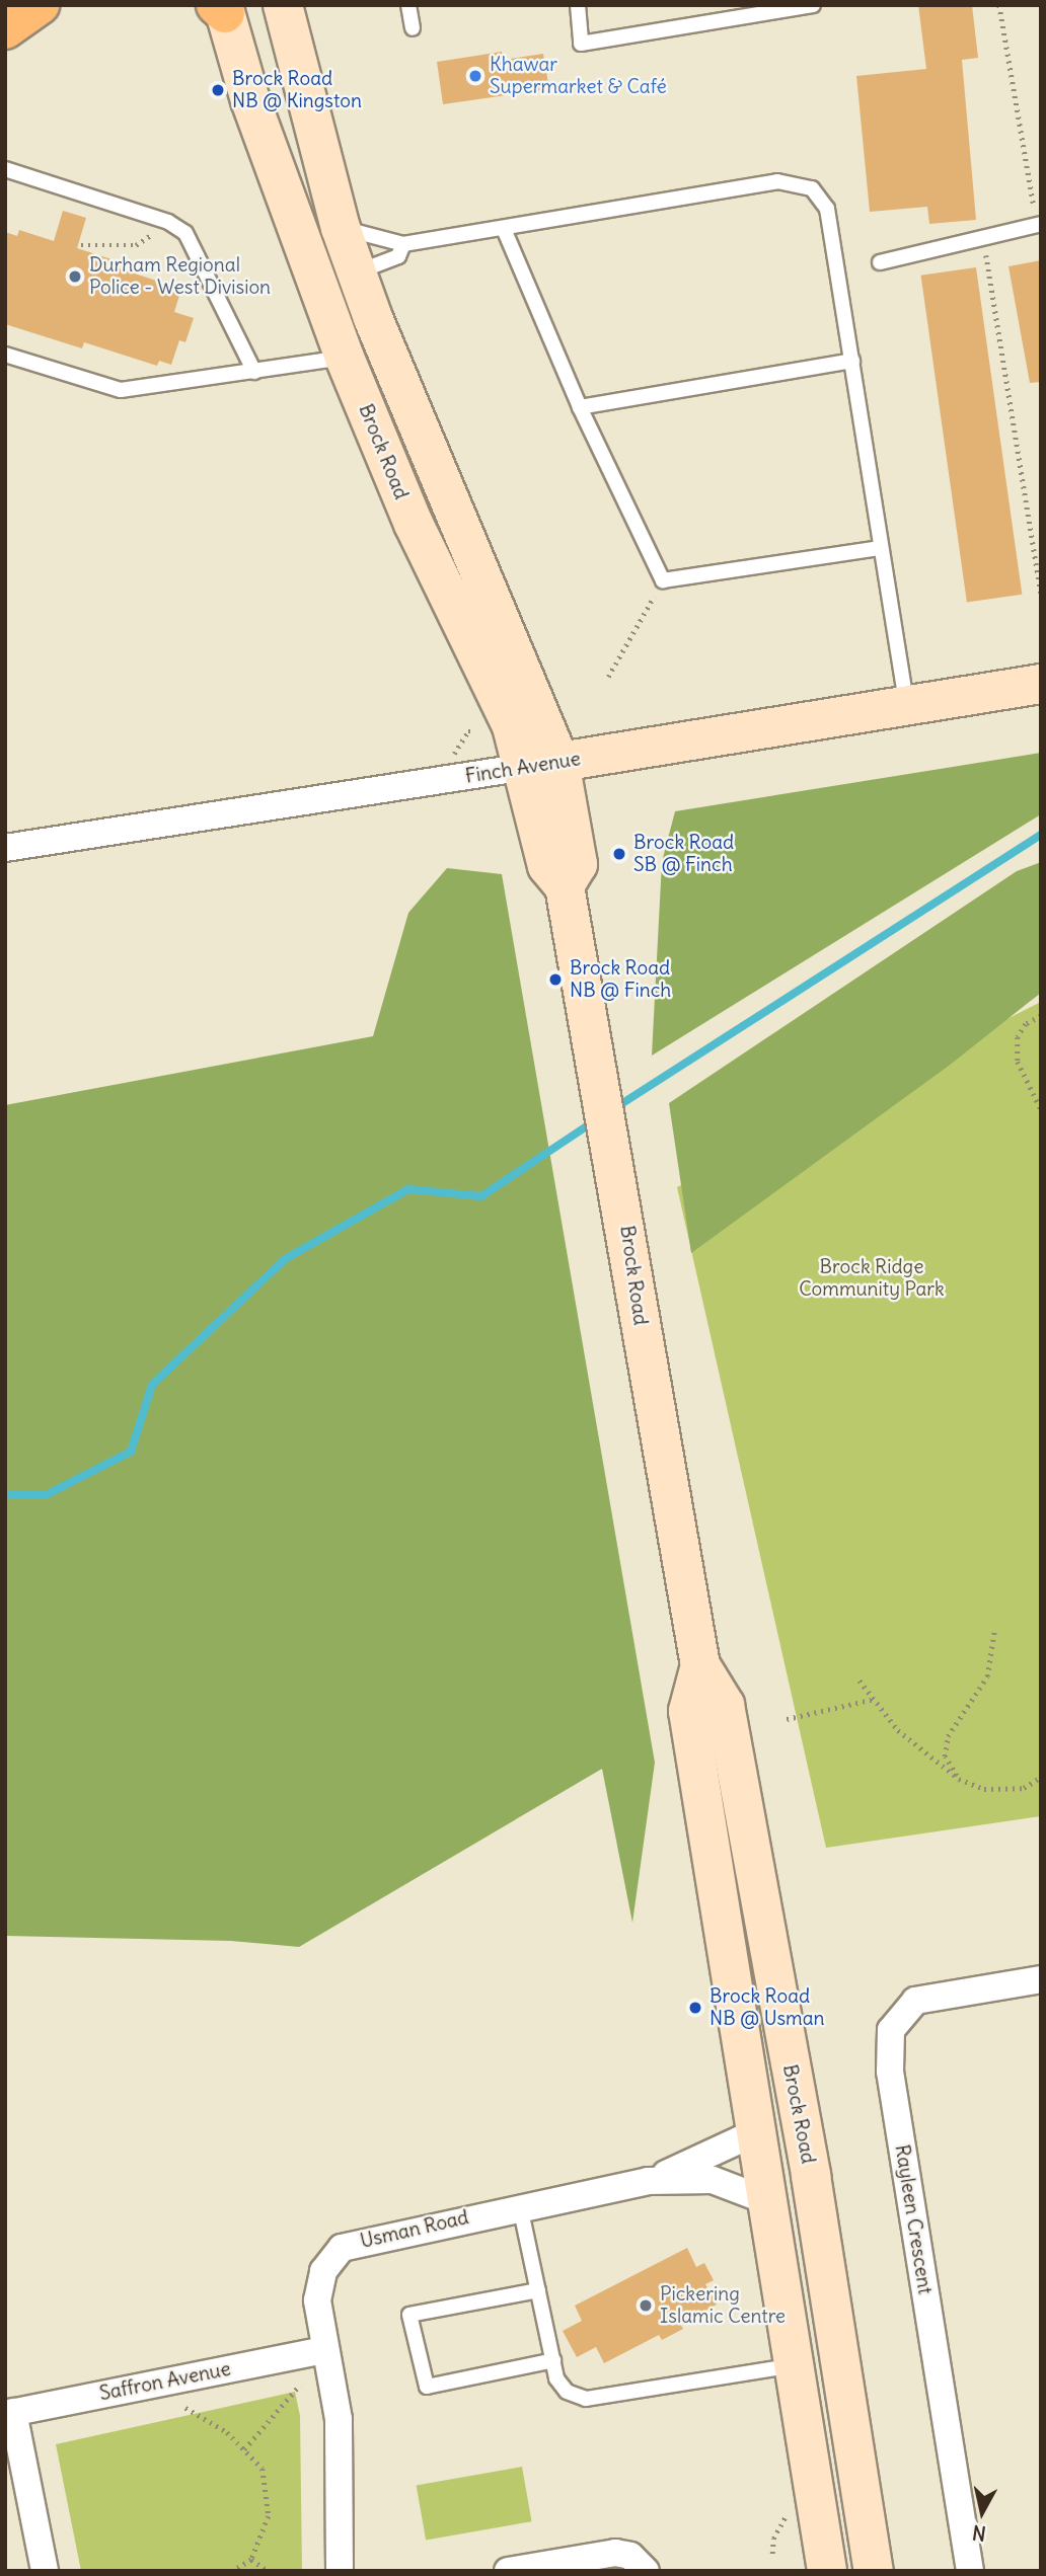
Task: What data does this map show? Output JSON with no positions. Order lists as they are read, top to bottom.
{
  "streets": {
    "main road": ["Brock Road", "Finch Avenue"],
    "street": ["Rayleen Crescent", "Usman Road", "Saffron Avenue"]
  },
  "crossings": [
    ["Brock Road", "Finch Avenue"],
    ["Brock Road", "Usman Road"],
    ["Usman Road", "Saffron Avenue"]
  ],
  "parks": ["Brock Ridge Community Park"],
  "places": [
    "Khawar Supermarket & Café",
    "Brock Road NB @ Kingston",
    "Durham Regional Police - West Division",
    "Brock Road SB @ Finch",
    "Brock Road NB @ Finch",
    "Brock Road NB @ Usman",
    "Pickering Islamic Centre"
  ],
  "north": "bottom"
}
